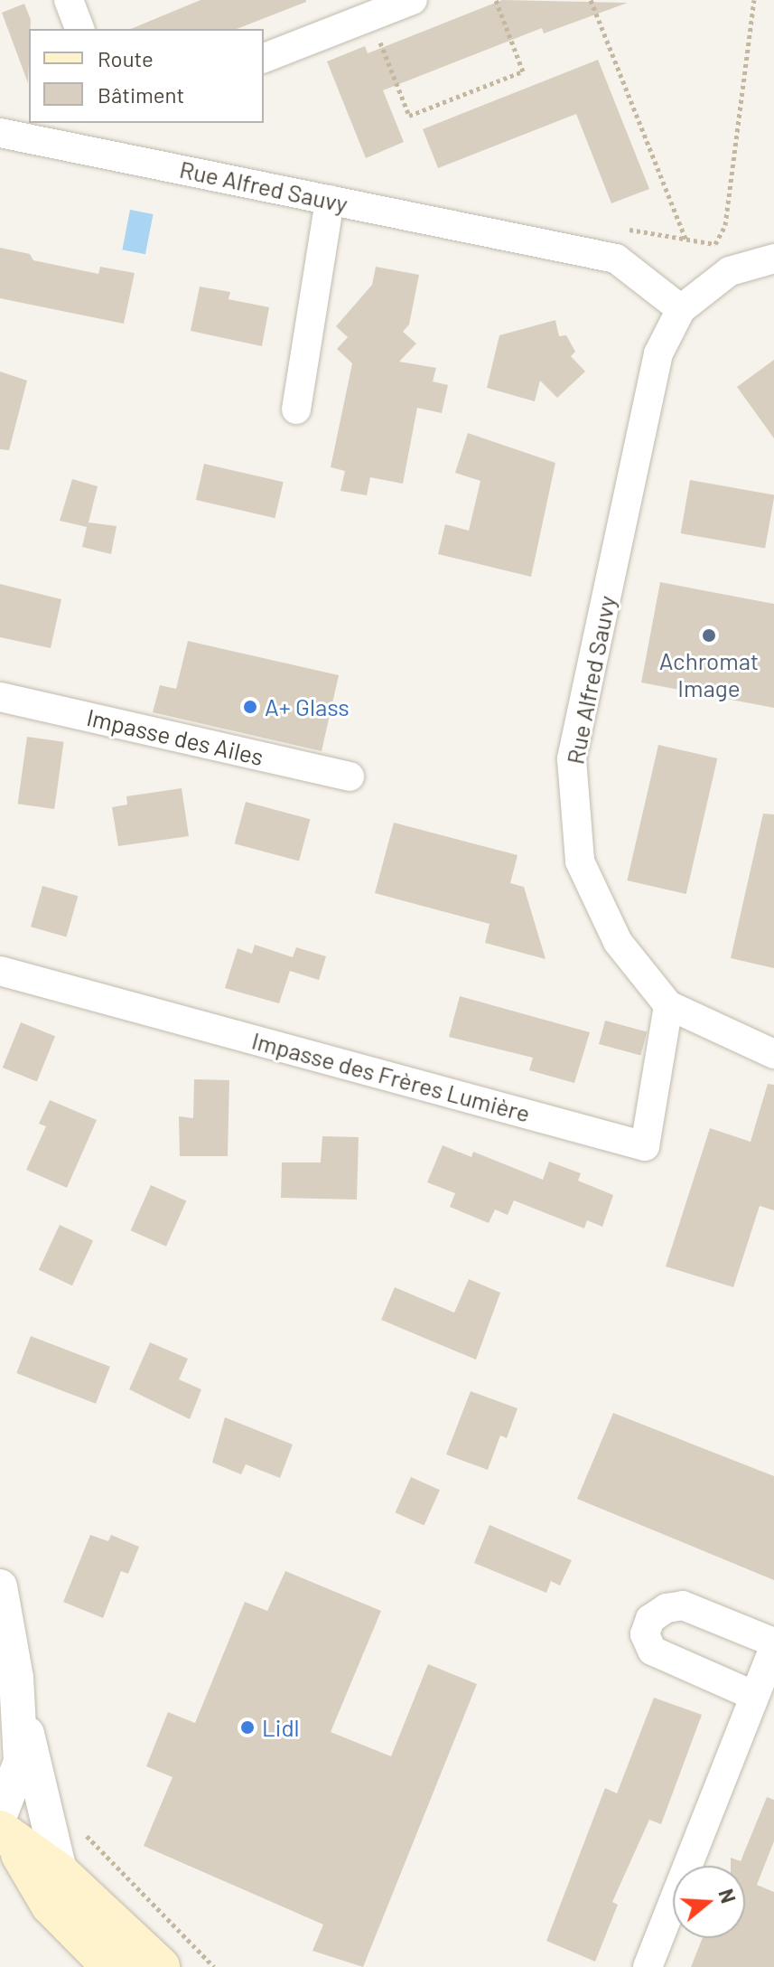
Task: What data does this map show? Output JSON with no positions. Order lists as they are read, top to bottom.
{
  "streets": {
    "street": ["Rue Alfred Sauvy", "Impasse des Ailes", "Impasse des Frères Lumière"]
  },
  "crossings": [
    ["Rue Alfred Sauvy", "Impasse des Frères Lumière"]
  ],
  "places": ["Achromat Image", "A+ Glass", "Lidl"],
  "legend": ["Route", "Bâtiment"],
  "north": "right"
}
